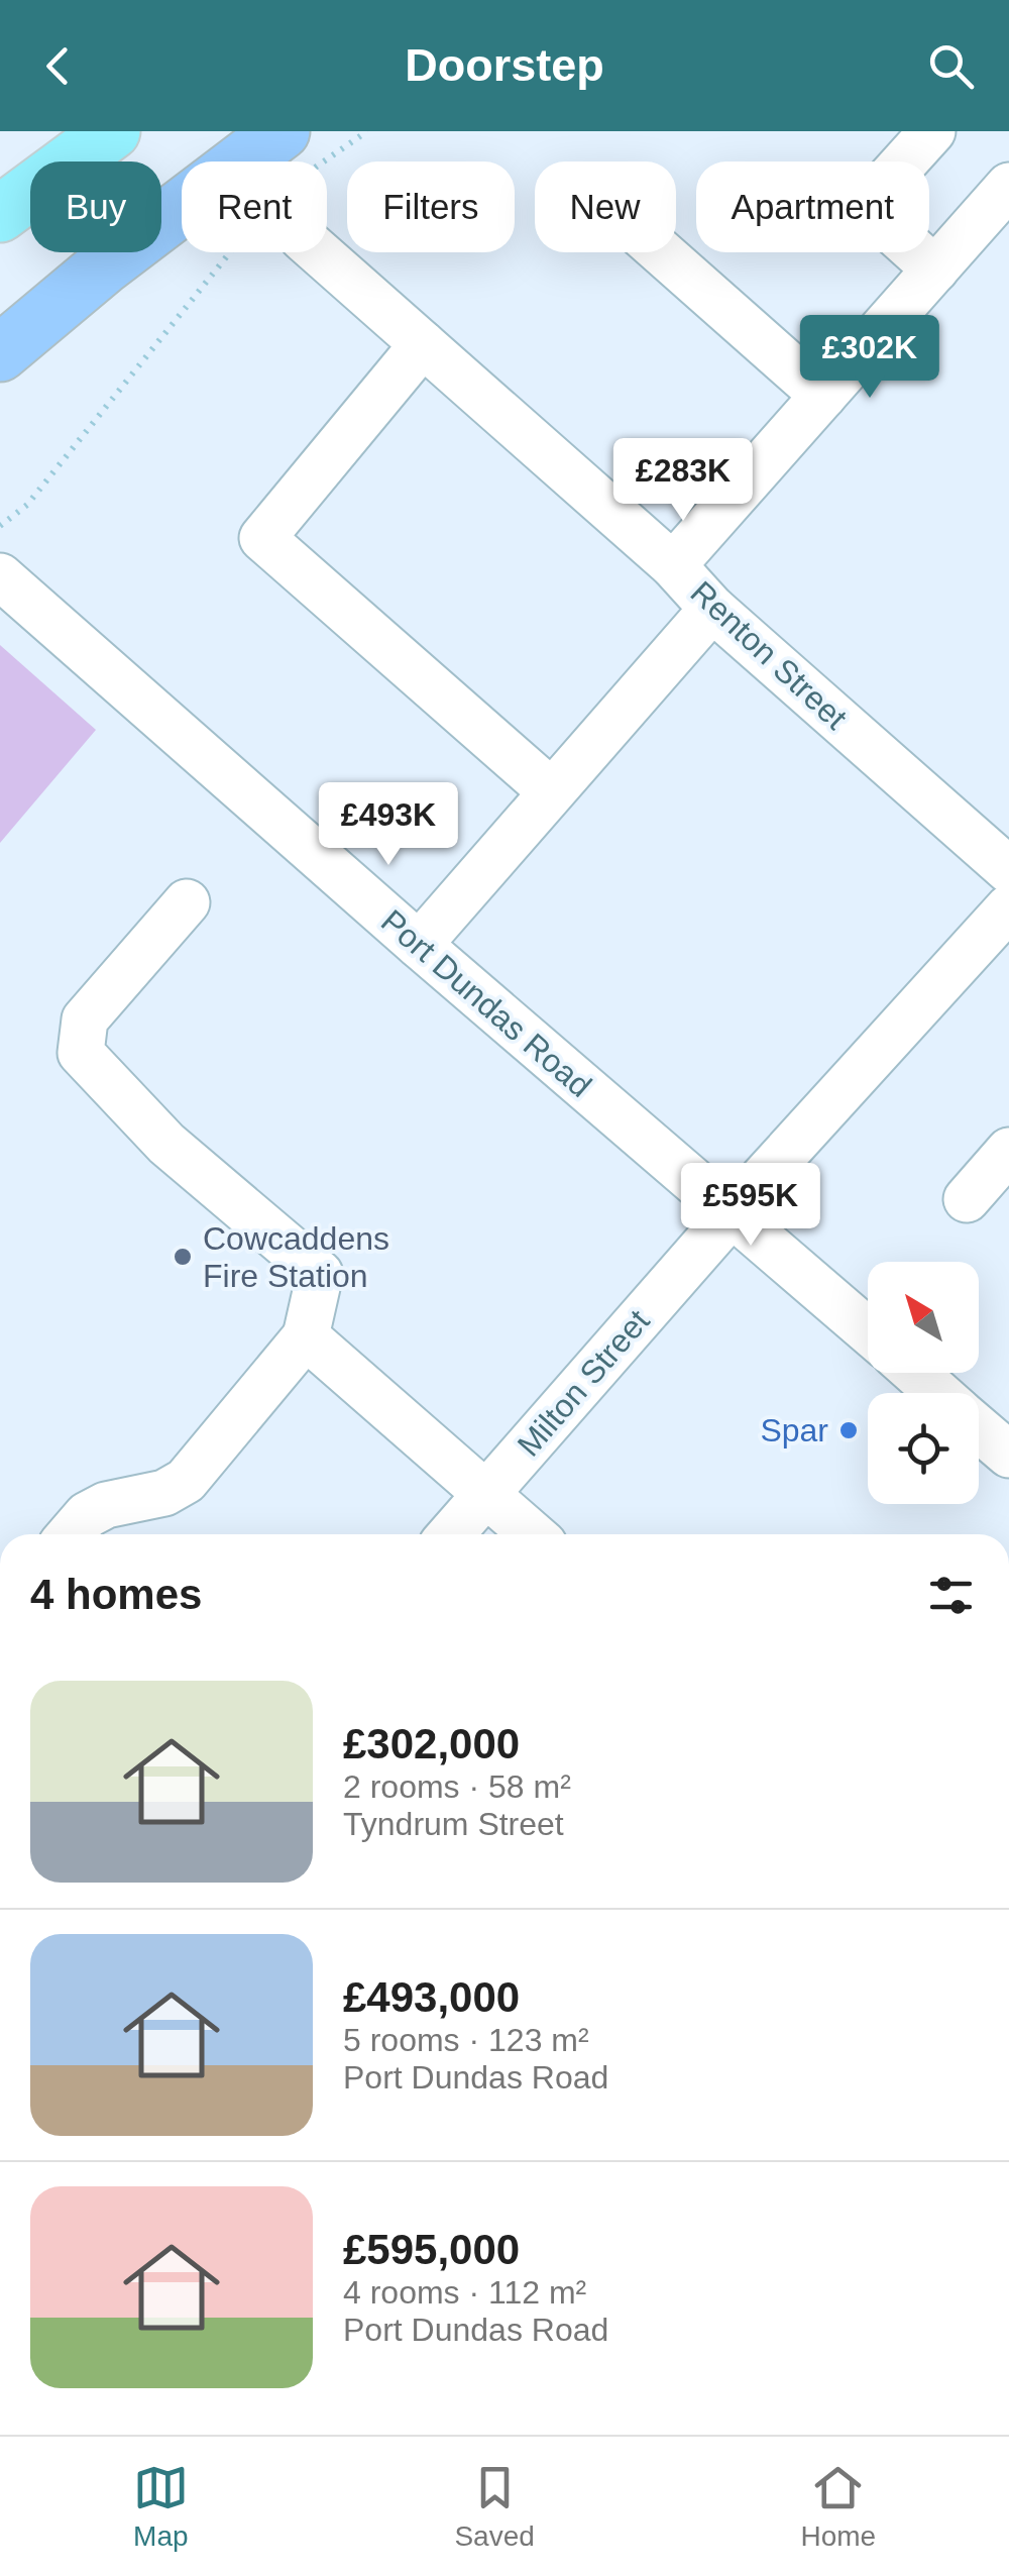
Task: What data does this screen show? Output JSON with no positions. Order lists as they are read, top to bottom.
{
  "streets": {
    "street": ["Renton Street", "Port Dundas Road", "Milton Street"]
  },
  "crossings": [
    ["Port Dundas Road", "Milton Street"]
  ],
  "places": ["Cowcaddens Fire Station", "Spar"],
  "north": "top left",
  "page": {
    "header": "Doorstep",
    "chip": [
      "Buy",
      "Rent",
      "Filters",
      "New",
      "Apartment"
    ],
    "price": [
      "£302K",
      "£283K",
      "£493K",
      "£595K"
    ],
    "heading": "4 homes",
    "list": [
      {
        "name": "£302,000",
        "note": "2 rooms · 58 m² · Tyndrum Street"
      },
      {
        "name": "£493,000",
        "note": "5 rooms · 123 m² · Port Dundas Road"
      },
      {
        "name": "£595,000",
        "note": "4 rooms · 112 m² · Port Dundas Road"
      }
    ],
    "tabs": ["Map", "Saved", "Home"]
  }
}
